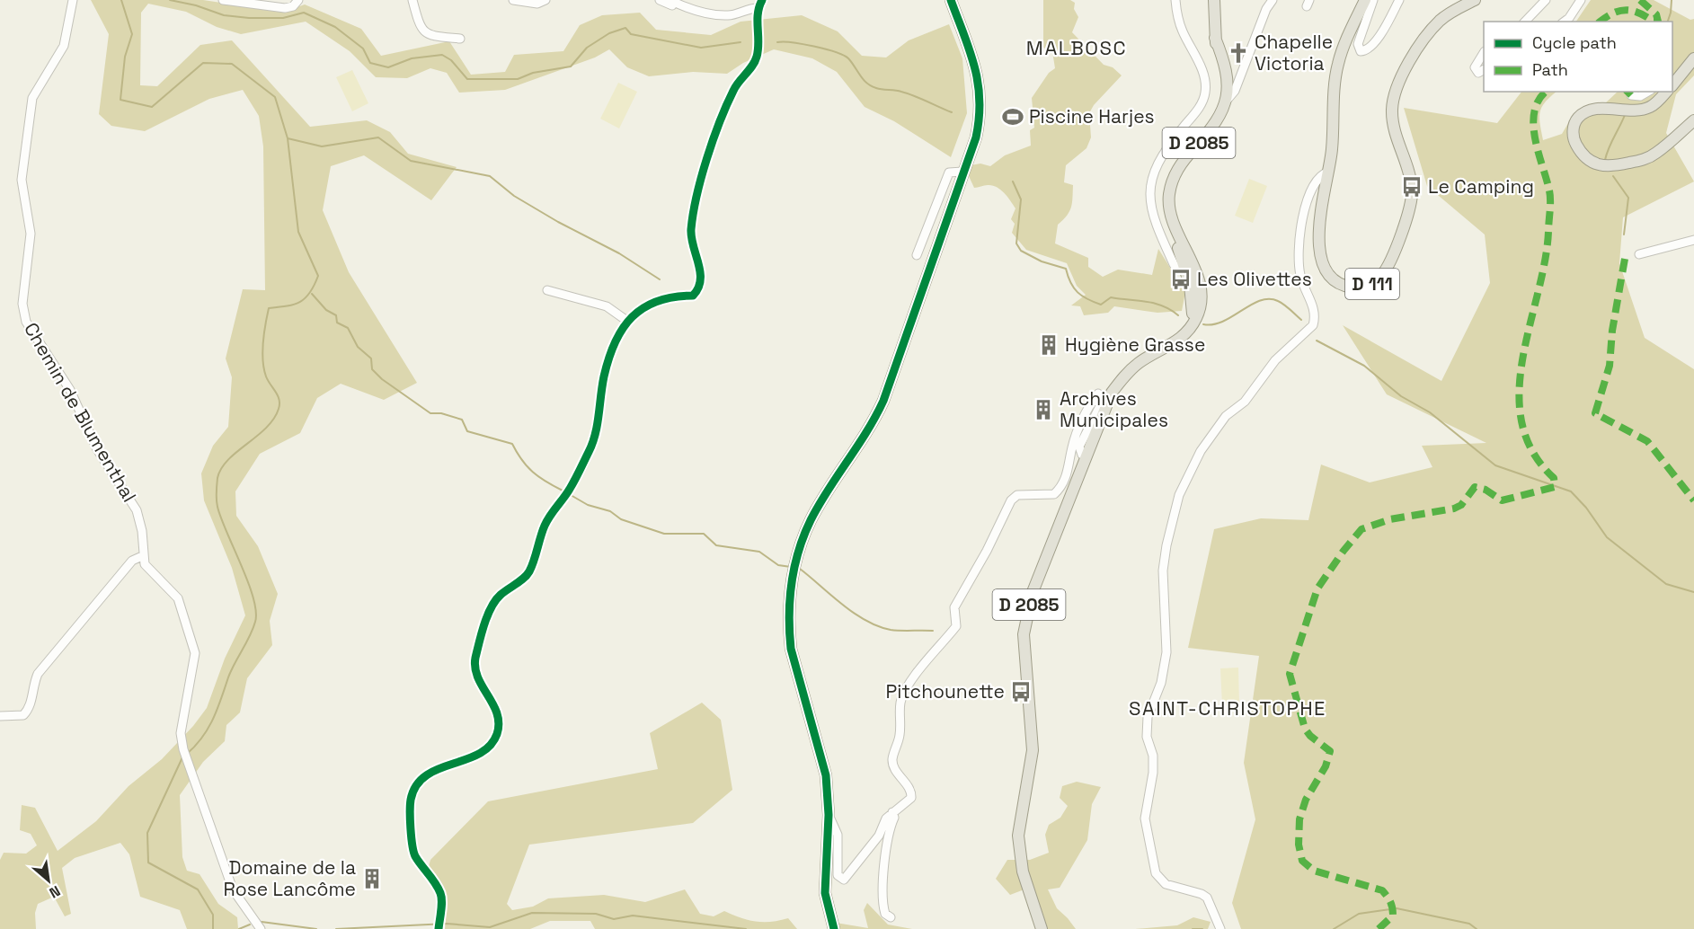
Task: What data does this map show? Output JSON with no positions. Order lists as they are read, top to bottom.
{
  "streets": {
    "main road": ["D 2085", "D 111"],
    "street": ["Chemin de Blumenthal"]
  },
  "districts": ["MALBOSC", "SAINT-CHRISTOPHE"],
  "places": {
    "church": ["Chapelle Victoria"],
    "sports": ["Piscine Harjes"],
    "bus stop": ["Le Camping", "Les Olivettes", "Pitchounette"],
    "building": ["Hygiène Grasse", "Archives Municipales", "Domaine de la Rose Lancôme"]
  },
  "legend": ["Cycle path", "Path"],
  "north": "bottom right"
}
